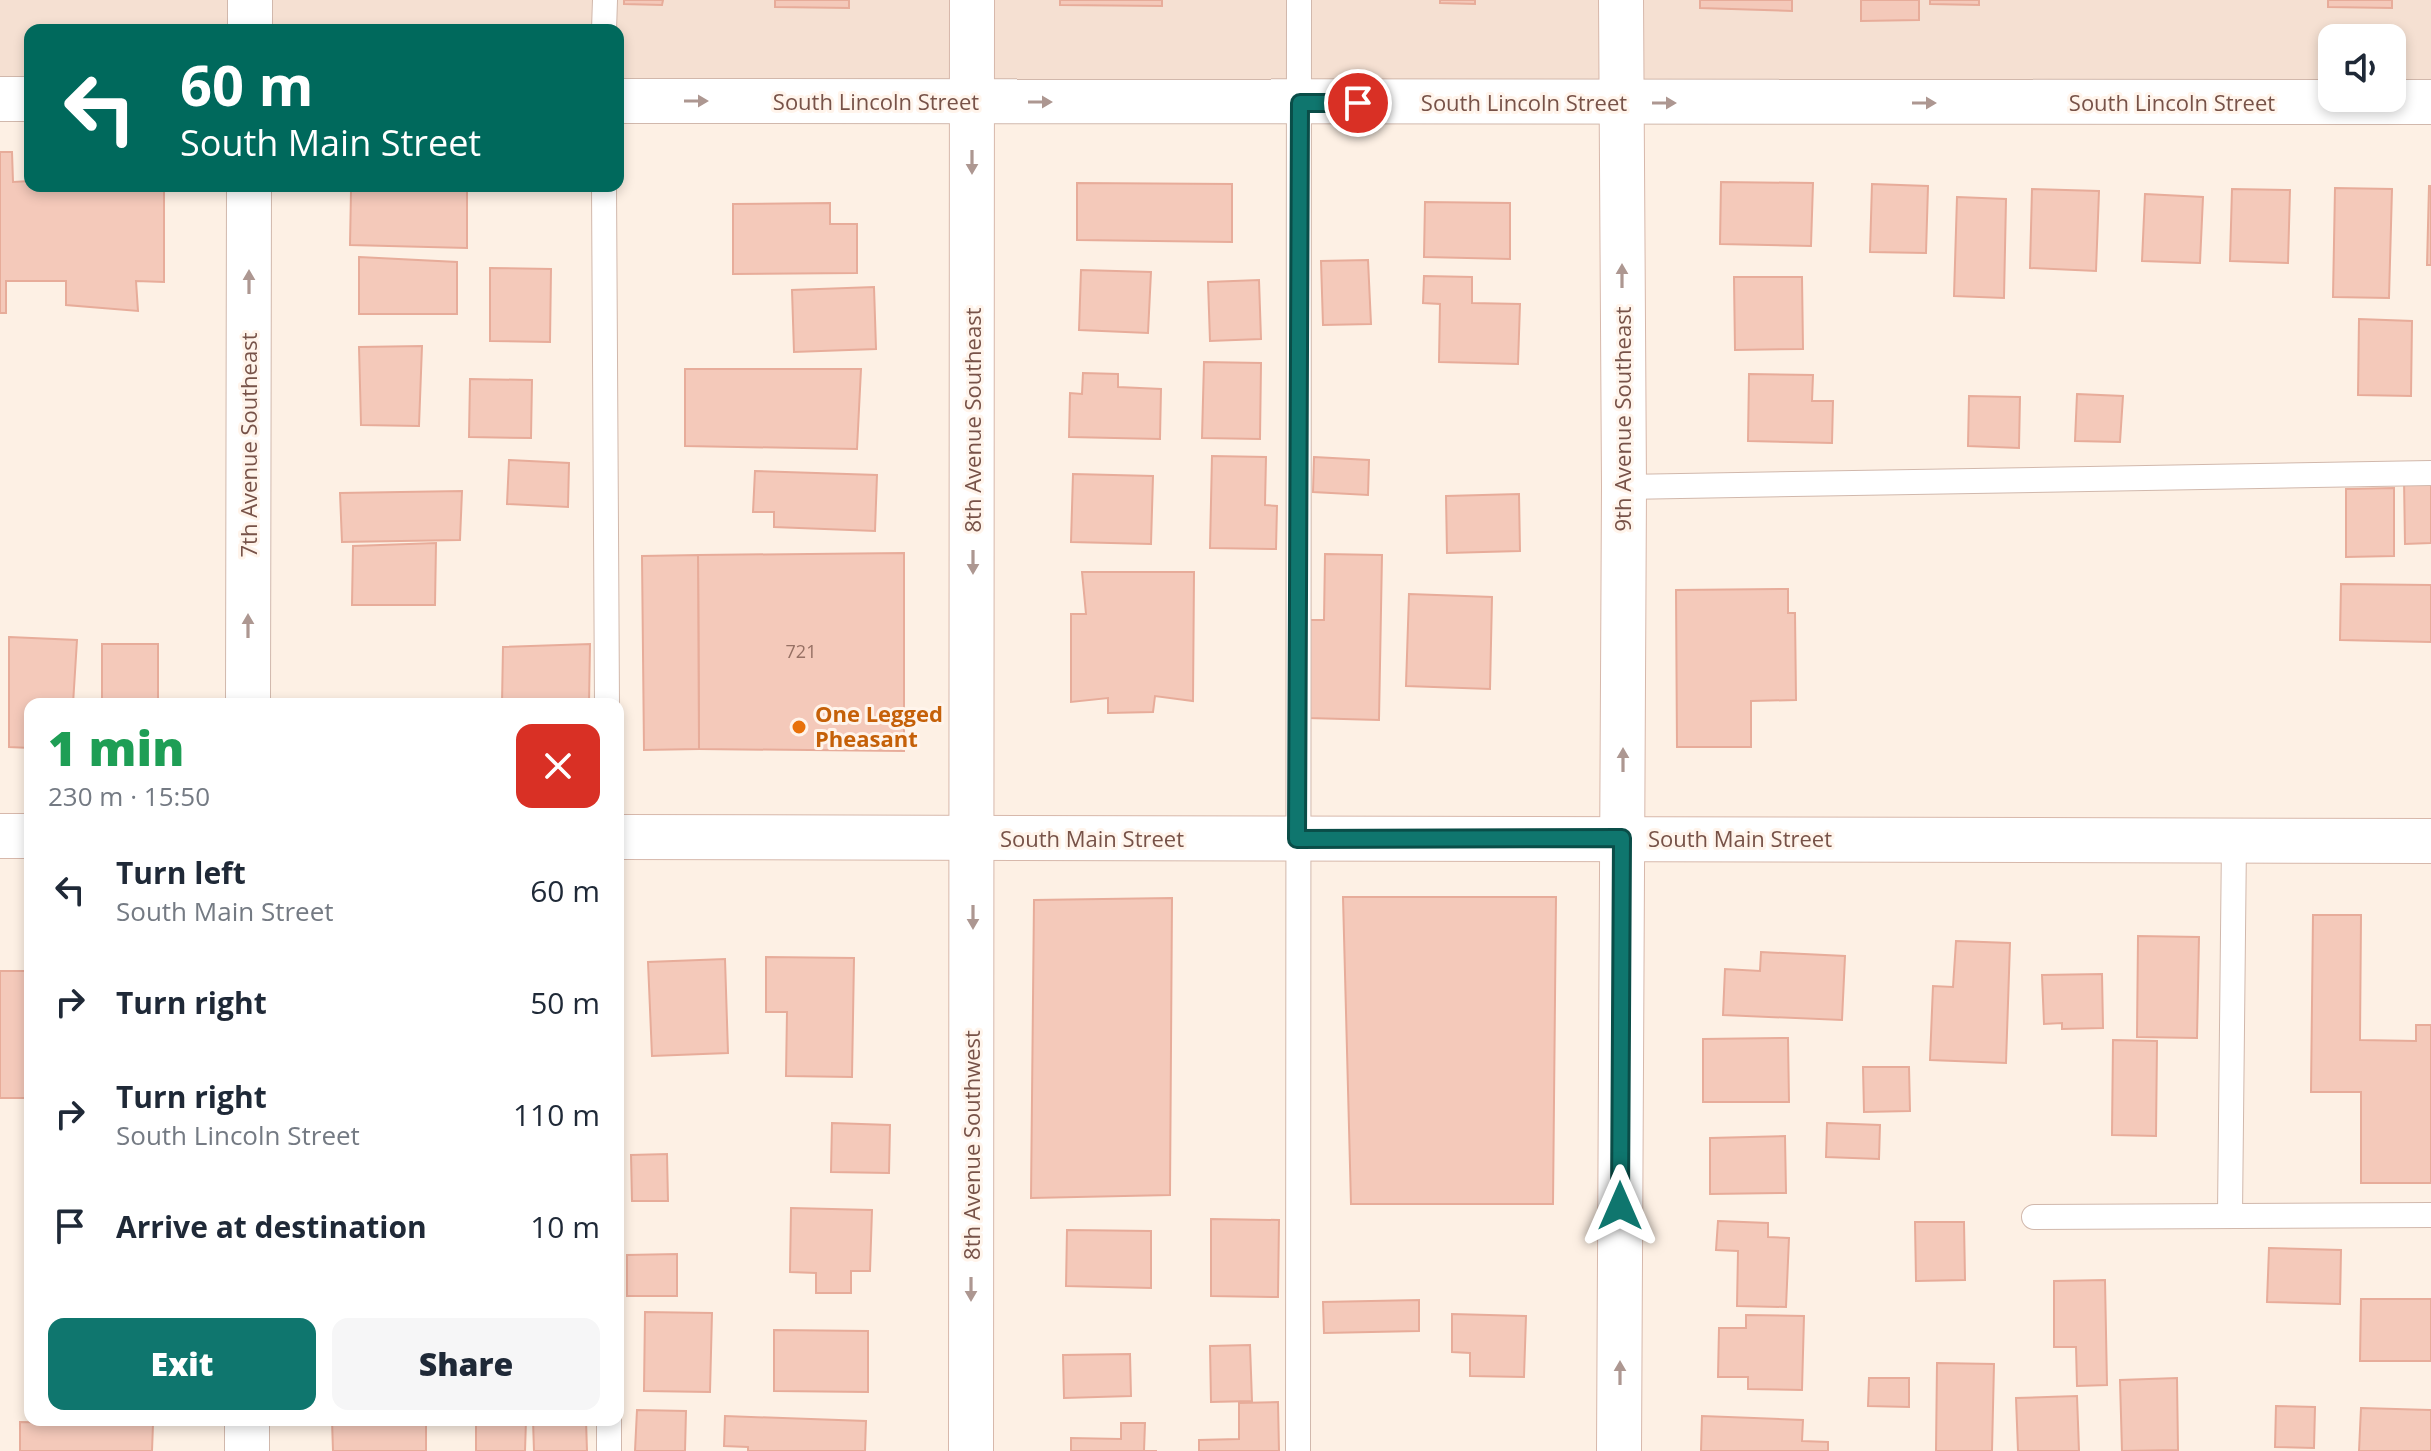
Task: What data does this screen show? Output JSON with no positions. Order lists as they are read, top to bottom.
{
  "streets": {
    "street": [
      "South Lincoln Street",
      "9th Avenue Southeast",
      "8th Avenue Southeast",
      "7th Avenue Southeast",
      "South Main Street",
      "8th Avenue Southwest"
    ]
  },
  "crossings": [
    ["South Lincoln Street", "9th Avenue Southeast"],
    ["South Lincoln Street", "8th Avenue Southeast"],
    ["9th Avenue Southeast", "South Main Street"],
    ["8th Avenue Southeast", "South Main Street"],
    ["8th Avenue Southeast", "8th Avenue Southwest"],
    ["South Main Street", "8th Avenue Southwest"]
  ],
  "one_way": [
    "South Lincoln Street",
    "9th Avenue Southeast",
    "8th Avenue Southeast",
    "7th Avenue Southeast",
    "8th Avenue Southwest"
  ],
  "places": ["One Legged Pheasant"],
  "house_numbers": ["721"],
  "page": {
    "turn": ["60 m", "South Main Street"],
    "heading": ["1 min", "230 m · 15:50"],
    "list": [
      {
        "name": "Turn left",
        "note": "South Main Street",
        "value": "60 m"
      },
      {
        "name": "Turn right",
        "value": "50 m"
      },
      {
        "name": "Turn right",
        "note": "South Lincoln Street",
        "value": "110 m"
      },
      {
        "name": "Arrive at destination",
        "value": "10 m"
      }
    ],
    "buttons": ["Exit", "Share"]
  }
}
